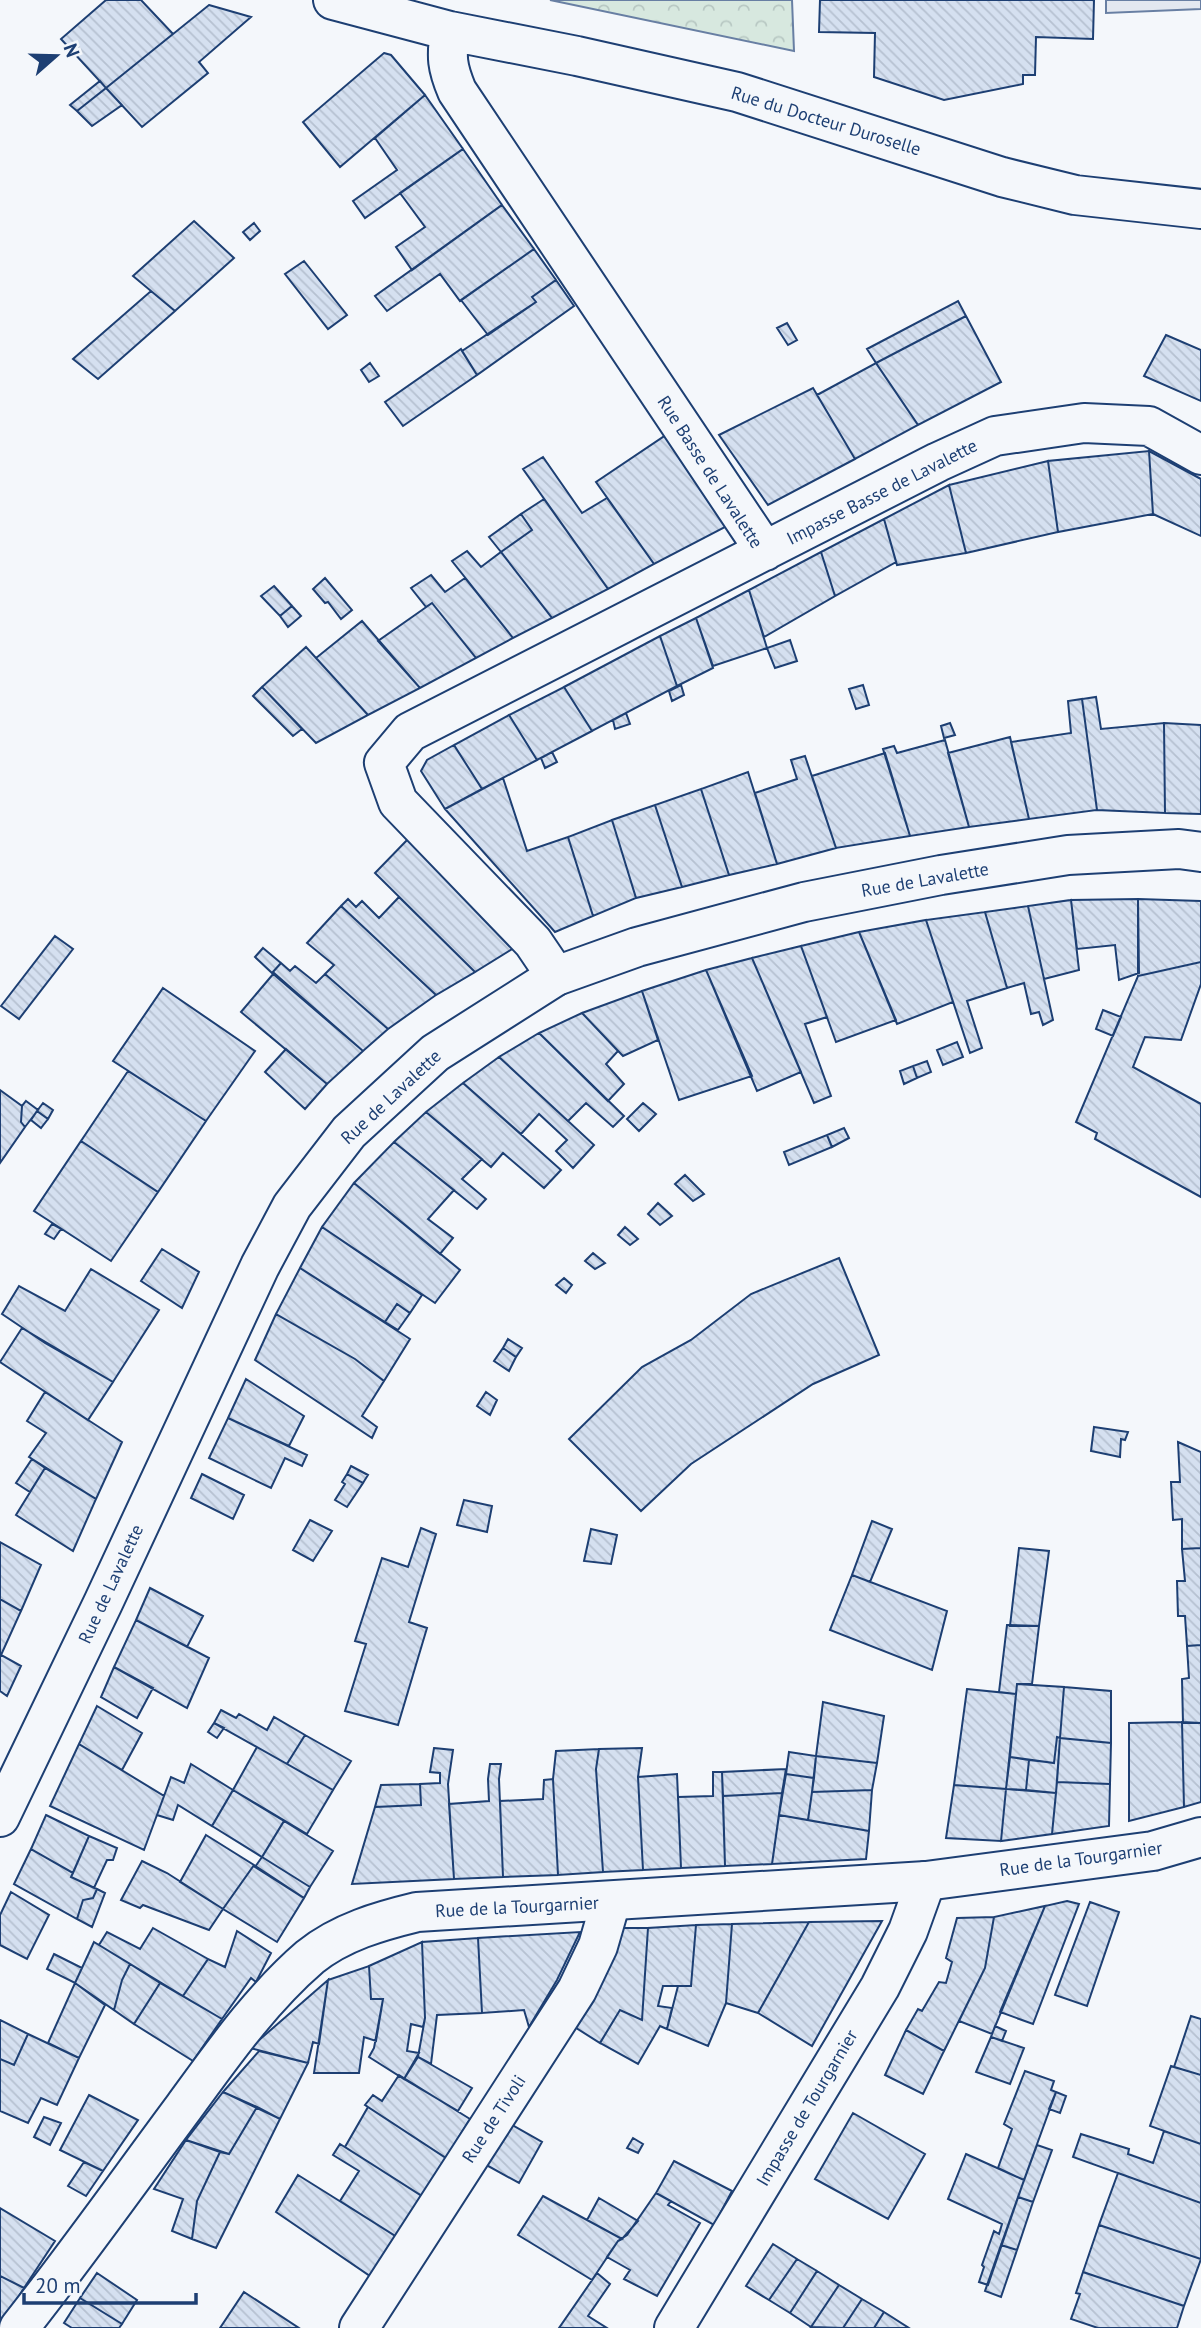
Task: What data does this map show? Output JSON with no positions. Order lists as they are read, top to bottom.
{
  "streets": {
    "street": [
      "Rue du Docteur Duroselle",
      "Rue Basse de Lavalette",
      "Impasse Basse de Lavalette",
      "Rue de Lavalette",
      "Rue de la Tourgarnier",
      "Impasse de Tourgarnier",
      "Rue de Tivoli"
    ]
  },
  "crossings": [
    ["Rue du Docteur Duroselle", "Rue Basse de Lavalette"],
    ["Rue Basse de Lavalette", "Impasse Basse de Lavalette"],
    ["Rue Basse de Lavalette", "Rue de Lavalette"],
    ["Rue de la Tourgarnier", "Impasse de Tourgarnier"],
    ["Rue de la Tourgarnier", "Rue de Tivoli"]
  ],
  "scale_bar": "20 m",
  "north": "right"
}
